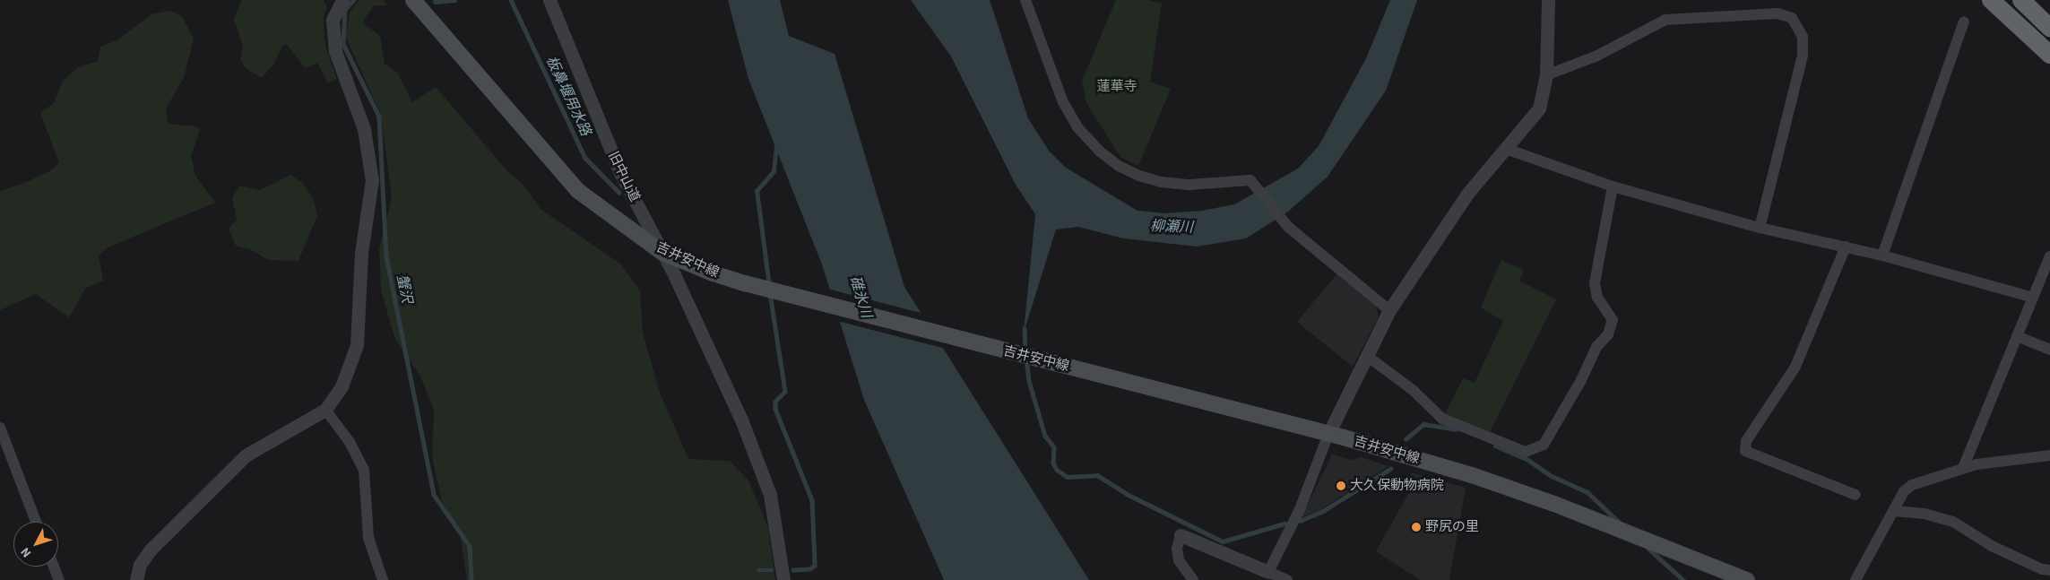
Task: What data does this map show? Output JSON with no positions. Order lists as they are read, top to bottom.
{
  "streets": {
    "main road": ["吉井安中線"],
    "street": ["旧中山道"]
  },
  "crossings": [
    ["旧中山道", "吉井安中線"]
  ],
  "water": [
    "板鼻堰用水路",
    "柳瀬川",
    "蟹沢",
    "碓氷川"
  ],
  "parks": ["蓮華寺"],
  "places": ["大久保動物病院", "野尻の里"],
  "north": "bottom left"
}
